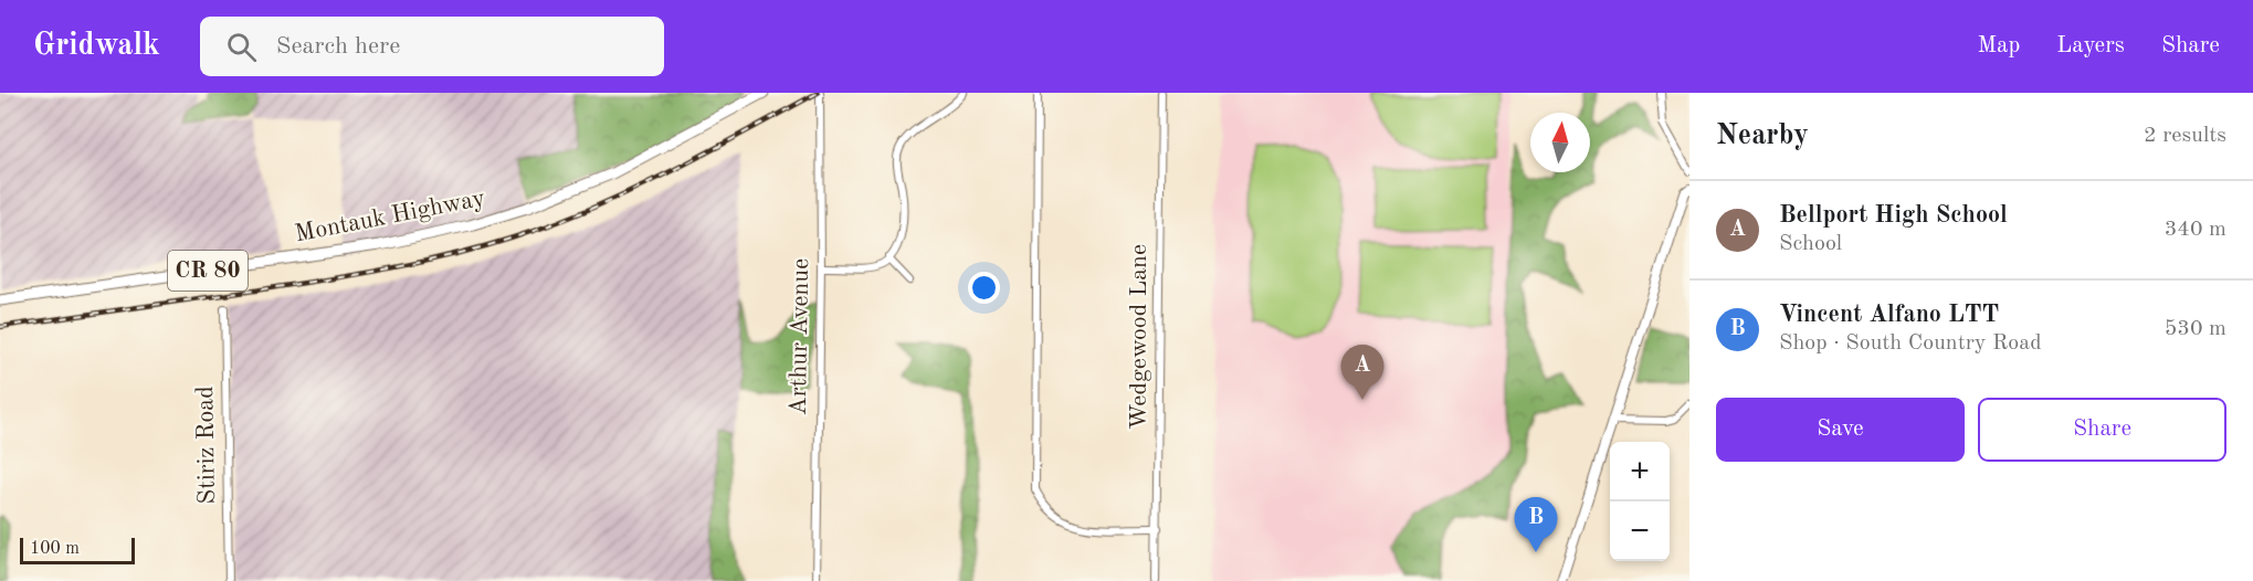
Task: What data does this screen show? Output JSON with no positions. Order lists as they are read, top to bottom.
{
  "streets": {
    "main road": ["Montauk Highway", "CR 80"],
    "street": ["Arthur Avenue", "Wedgewood Lane", "Stiriz Road"]
  },
  "scale_bar": "100 m",
  "north": "top",
  "page": {
    "header": "Gridwalk",
    "search": "Search here",
    "nav": ["Map", "Layers", "Share"],
    "heading": ["Nearby", "2 results"],
    "list": [
      {
        "mark": "A",
        "name": "Bellport High School",
        "note": "School",
        "value": "340 m"
      },
      {
        "mark": "B",
        "name": "Vincent Alfano LTT",
        "note": "Shop · South Country Road",
        "value": "530 m"
      }
    ],
    "pins": ["A", "B"],
    "buttons": ["Save", "Share"],
    "map_buttons": ["+", "−"],
    "scale": "100 m"
  }
}
